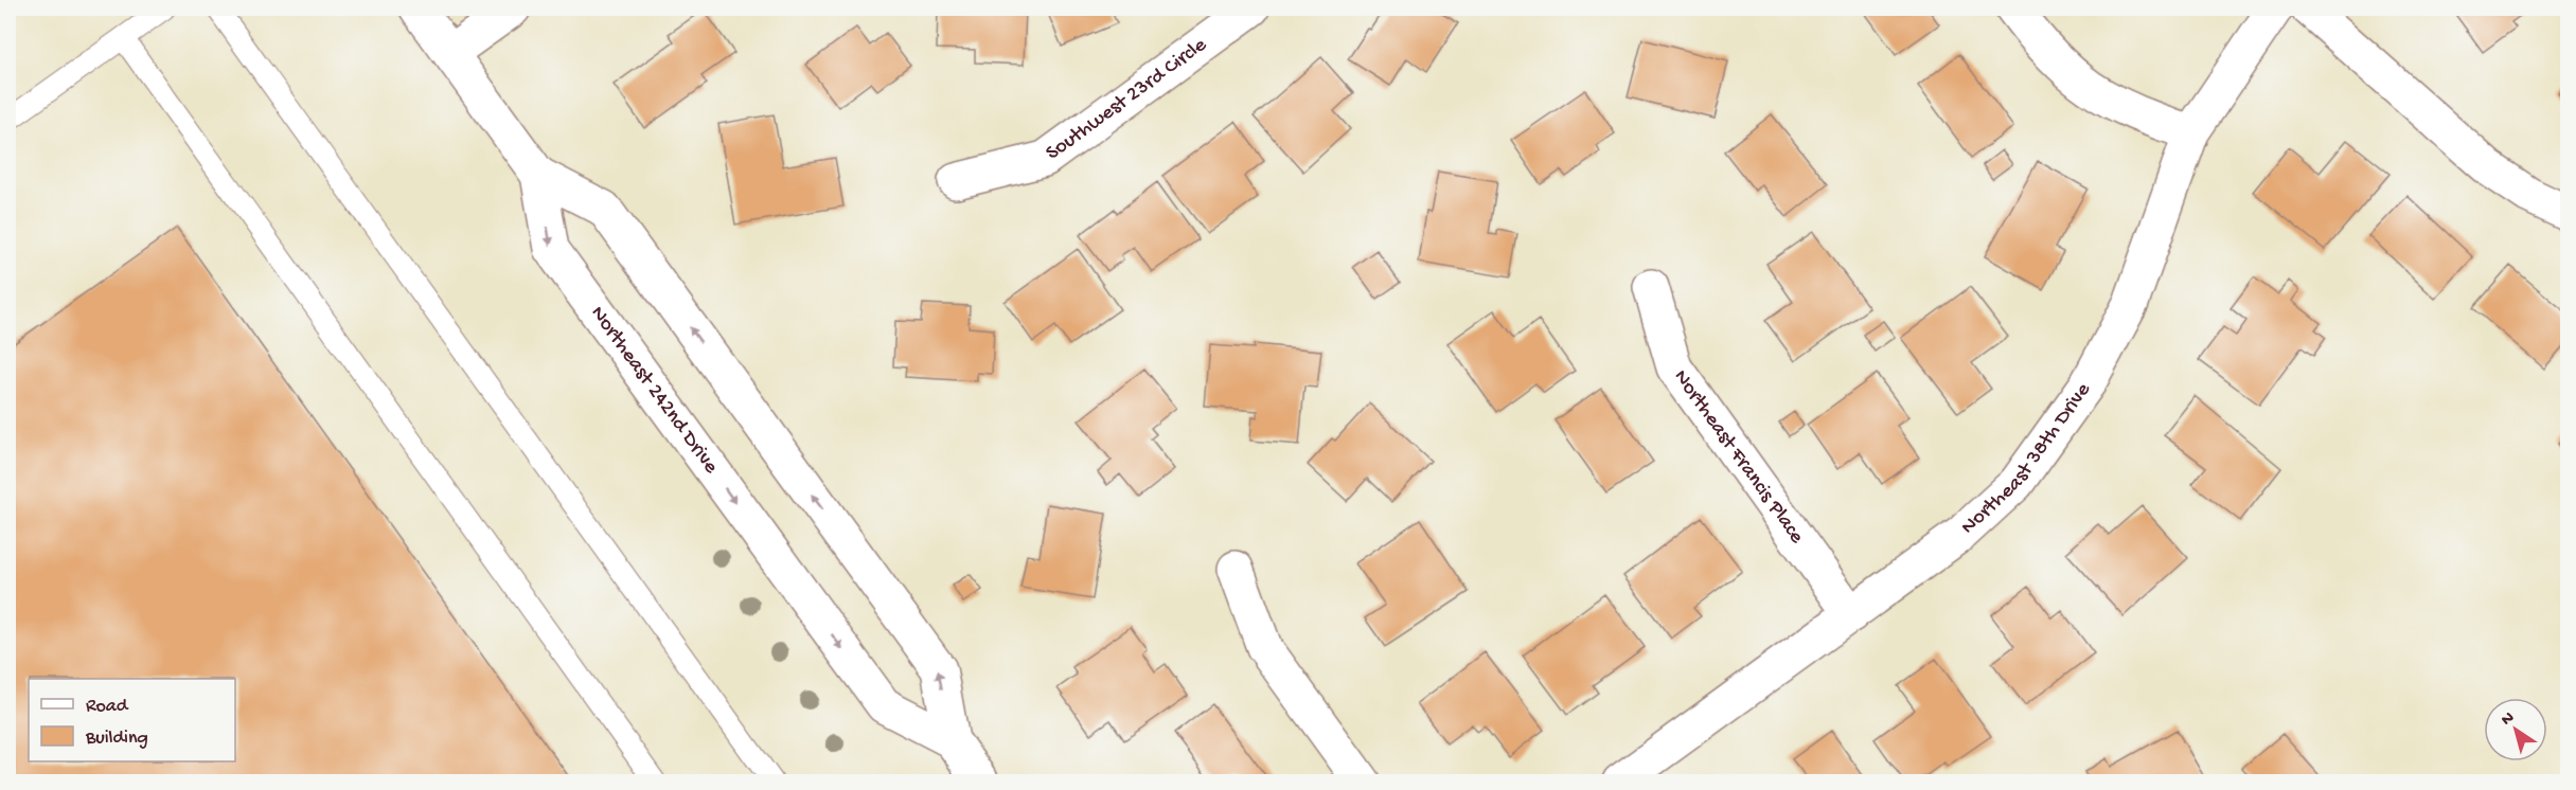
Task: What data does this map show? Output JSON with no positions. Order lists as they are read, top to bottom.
{
  "streets": {
    "main road": [
      "Southwest 23rd Circle",
      "Northeast 242nd Drive",
      "Northeast Francis Place",
      "Northeast 38th Drive"
    ]
  },
  "crossings": [
    ["Northeast Francis Place", "Northeast 38th Drive"]
  ],
  "legend": ["Road", "Building"],
  "north": "top left"
}
